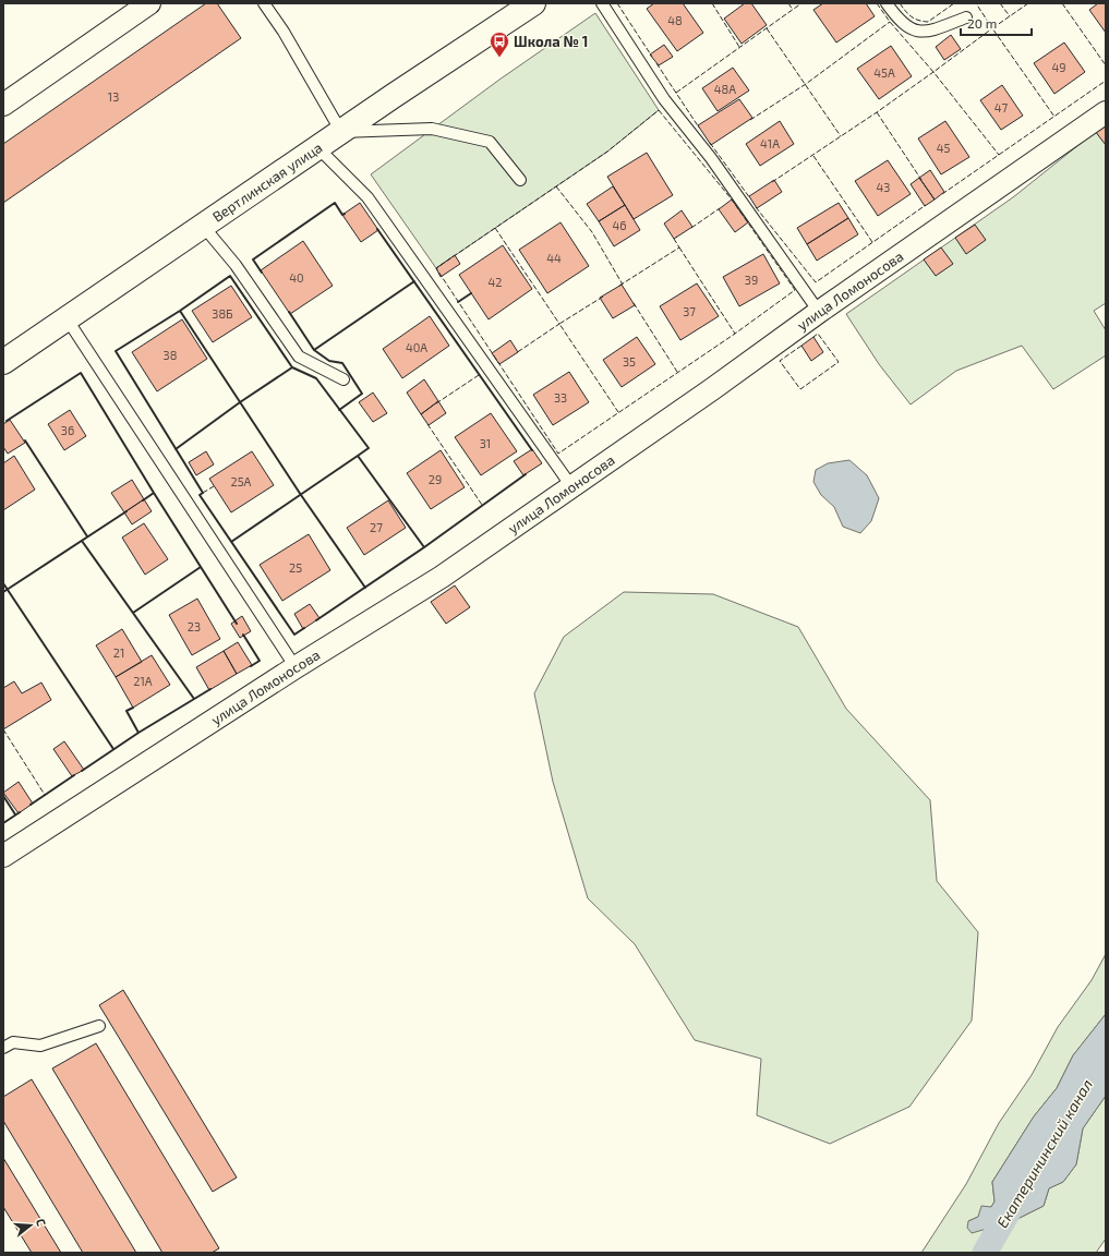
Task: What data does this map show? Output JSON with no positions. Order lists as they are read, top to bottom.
{
  "streets": {
    "main road": ["Вертлинская улица"],
    "street": ["улица Ломоносова"]
  },
  "water": ["Екатерининский канал"],
  "places": {
    "bus stop": ["Школа № 1"]
  },
  "house_numbers": [
    "48",
    "49",
    "45А",
    "48А",
    "13",
    "47",
    "41А",
    "45",
    "43",
    "46",
    "44",
    "40",
    "39",
    "42",
    "37",
    "38Б",
    "40А",
    "38",
    "35",
    "33",
    "36",
    "31",
    "29",
    "25А",
    "27",
    "25",
    "23",
    "21",
    "21А"
  ],
  "scale_bar": "20 m",
  "north": "right"
}
